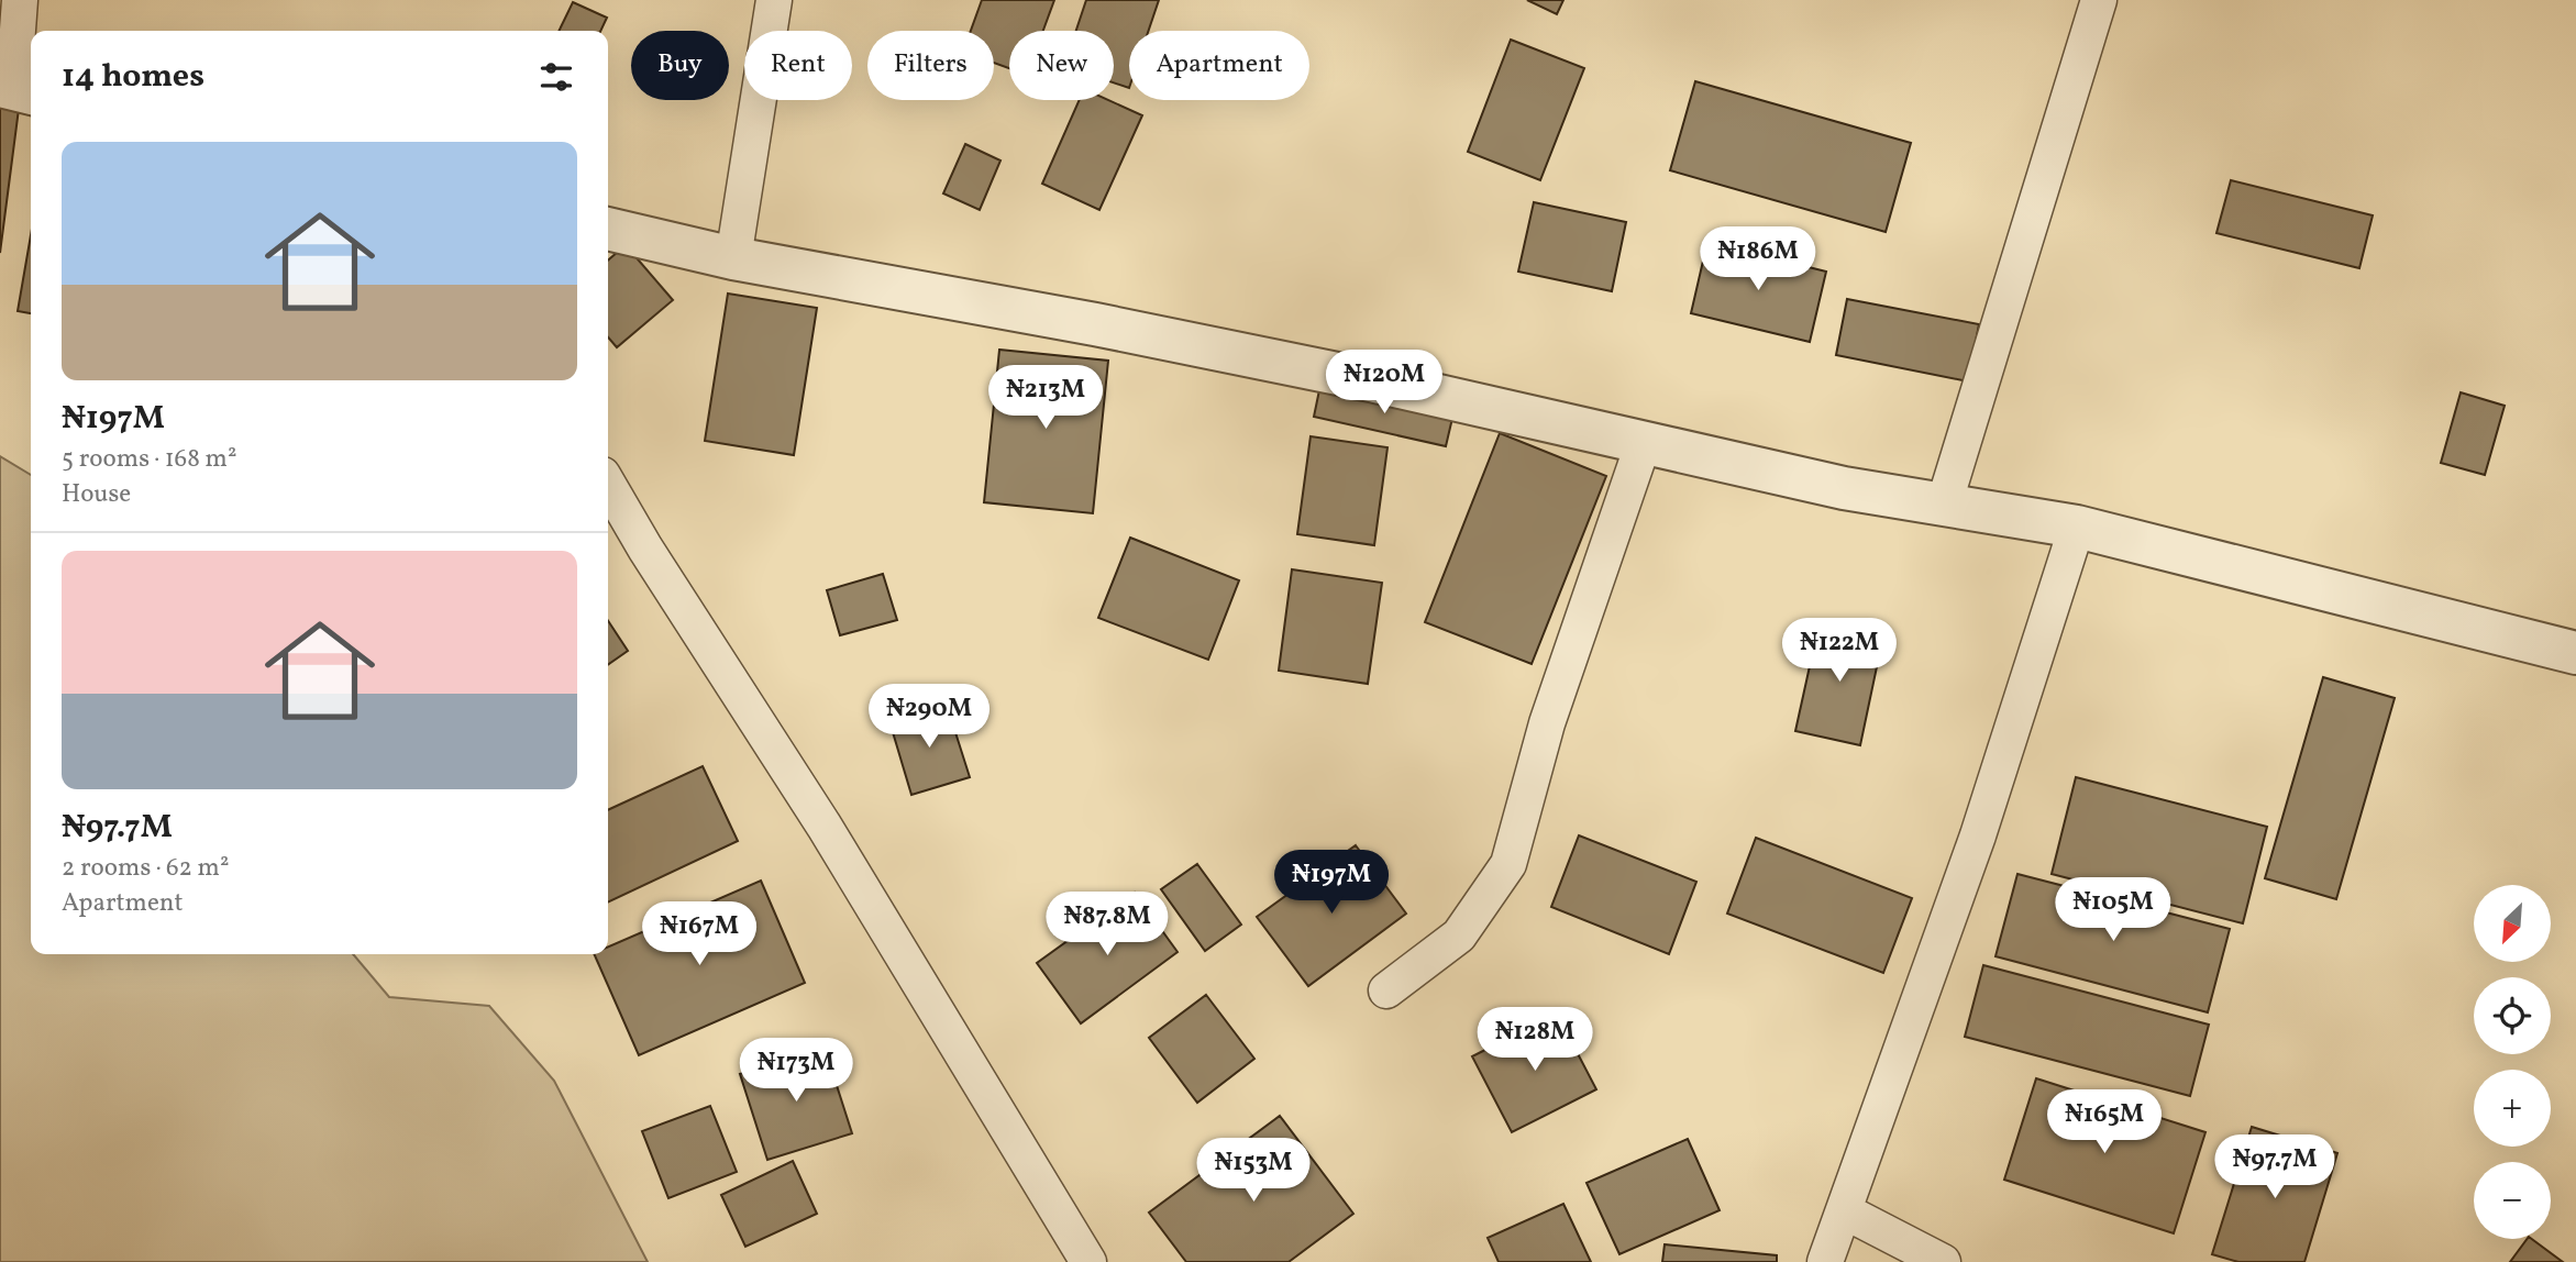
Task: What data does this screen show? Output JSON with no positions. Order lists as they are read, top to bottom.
{
  "north": "bottom left",
  "page": {
    "chip": [
      "Buy",
      "Rent",
      "Filters",
      "New",
      "Apartment"
    ],
    "heading": "14 homes",
    "list": [
      {
        "name": "₦197M",
        "note": "5 rooms · 168 m² · House"
      },
      {
        "name": "₦97.7M",
        "note": "2 rooms · 62 m² · Apartment"
      }
    ],
    "price": [
      "₦186M",
      "₦120M",
      "₦213M",
      "₦122M",
      "₦290M",
      "₦197M",
      "₦105M",
      "₦87.8M",
      "₦167M",
      "₦128M",
      "₦173M",
      "₦165M",
      "₦97.7M",
      "₦153M"
    ],
    "map_buttons": ["+", "−"]
  }
}
